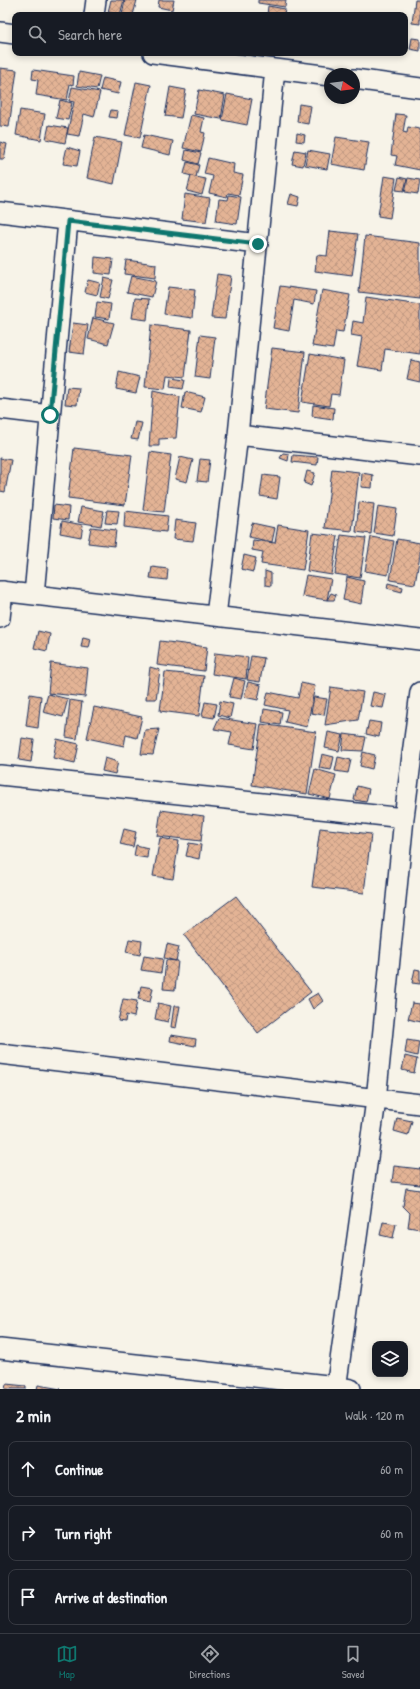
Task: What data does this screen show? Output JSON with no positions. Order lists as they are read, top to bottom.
{
  "north": "right",
  "page": {
    "search": "Search here",
    "heading": ["2 min", "Walk · 120 m"],
    "list": [
      ["Continue", "60 m"],
      ["Turn right", "60 m"],
      "Arrive at destination"
    ],
    "nav": ["Map", "Directions", "Saved"]
  }
}
